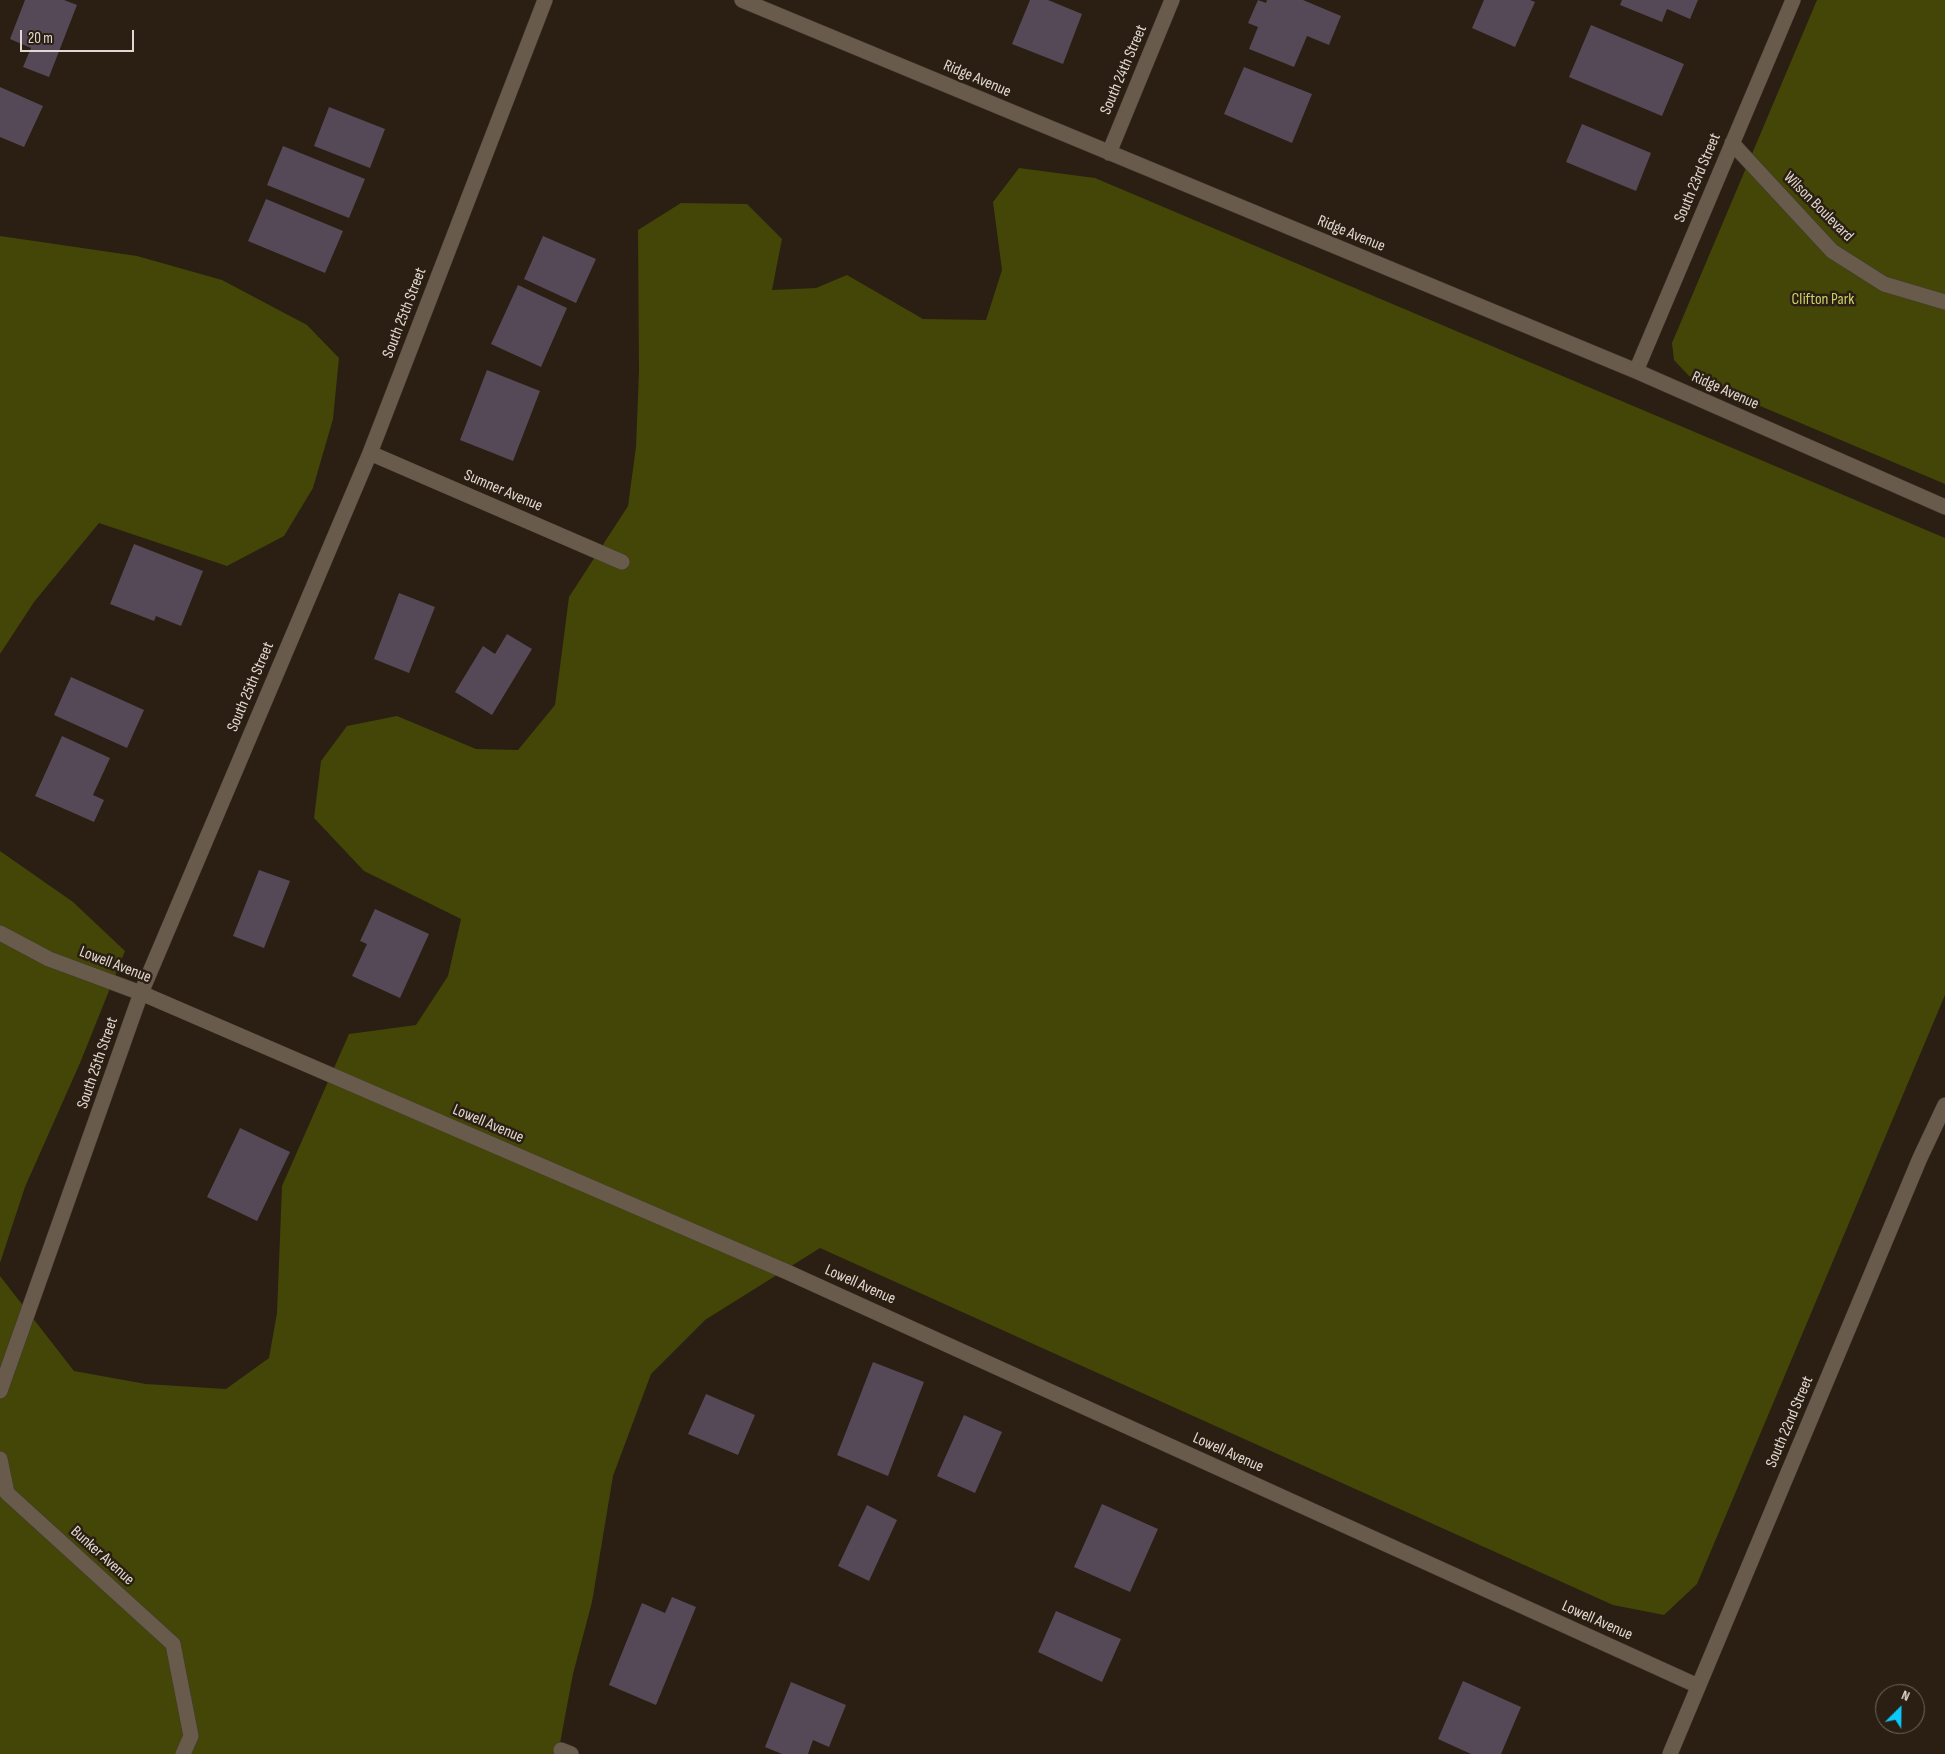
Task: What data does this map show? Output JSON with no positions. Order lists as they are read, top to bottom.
{
  "streets": {
    "street": [
      "South 24th Street",
      "Ridge Avenue",
      "South 23rd Street",
      "Wilson Boulevard",
      "South 25th Street",
      "Sumner Avenue",
      "Lowell Avenue",
      "South 22nd Street",
      "Bunker Avenue"
    ]
  },
  "crossings": [
    ["South 24th Street", "Ridge Avenue"],
    ["Ridge Avenue", "South 23rd Street"],
    ["South 23rd Street", "Wilson Boulevard"],
    ["South 25th Street", "Sumner Avenue"],
    ["South 25th Street", "Lowell Avenue"],
    ["Lowell Avenue", "South 22nd Street"]
  ],
  "parks": ["Clifton Park"],
  "scale_bar": "20 m",
  "north": "top right"
}
